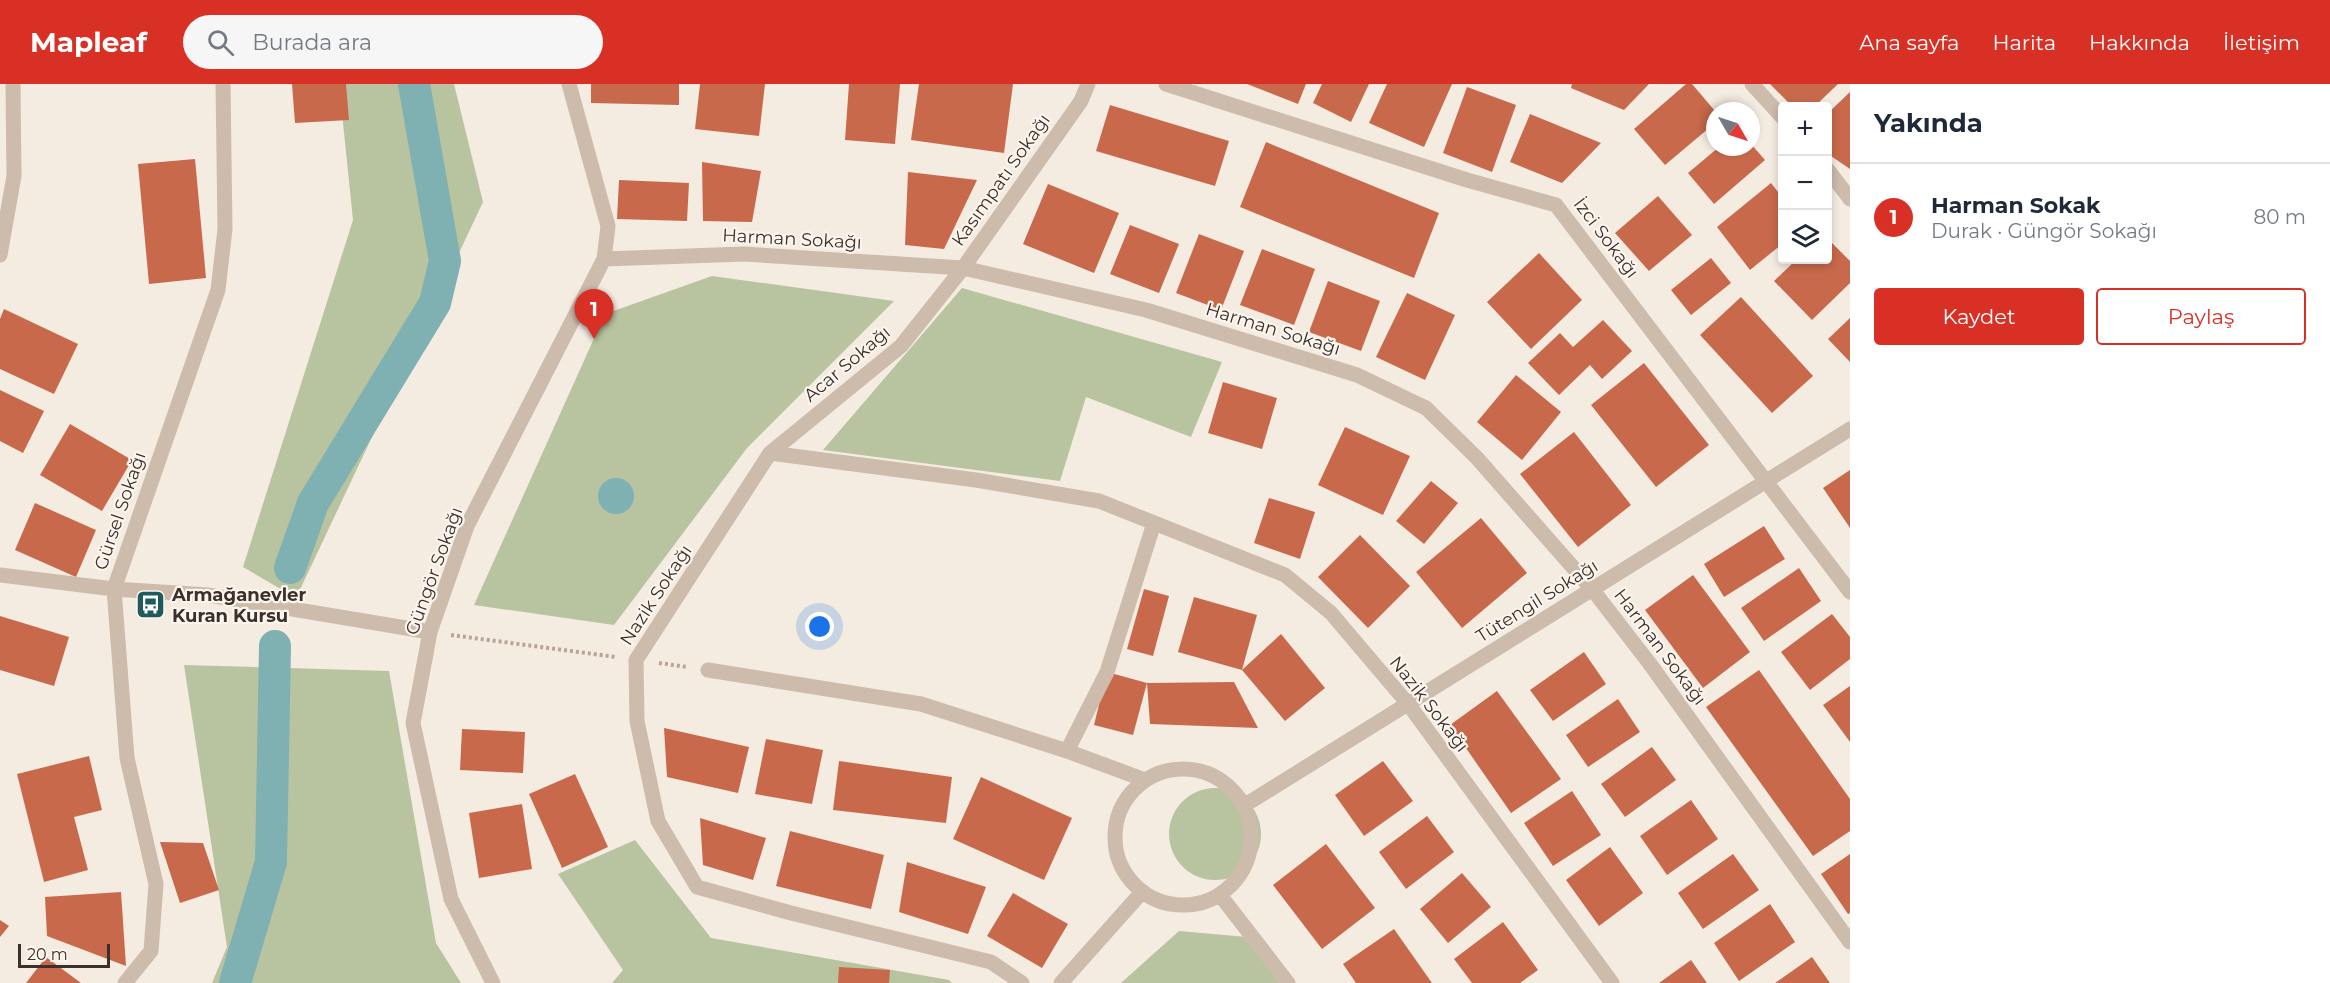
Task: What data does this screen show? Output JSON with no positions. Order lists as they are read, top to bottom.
{
  "streets": {
    "street": [
      "Kasımpatı Sokağı",
      "İzci Sokağı",
      "Harman Sokağı",
      "Acar Sokağı",
      "Gürsel Sokağı",
      "Güngör Sokağı",
      "Nazik Sokağı",
      "Tütengil Sokağı"
    ]
  },
  "crossings": [
    ["Kasımpatı Sokağı", "Harman Sokağı"],
    ["Kasımpatı Sokağı", "Acar Sokağı"],
    ["İzci Sokağı", "Tütengil Sokağı"],
    ["Harman Sokağı", "Acar Sokağı"],
    ["Harman Sokağı", "Güngör Sokağı"],
    ["Harman Sokağı", "Tütengil Sokağı"],
    ["Acar Sokağı", "Nazik Sokağı"],
    ["Nazik Sokağı", "Tütengil Sokağı"]
  ],
  "places": {
    "bus stop": ["Armağanevler Kuran Kursu"]
  },
  "scale_bar": "20 m",
  "north": "bottom right",
  "page": {
    "header": "Mapleaf",
    "search": "Burada ara",
    "nav": [
      "Ana sayfa",
      "Harita",
      "Hakkında",
      "İletişim"
    ],
    "heading": "Yakında",
    "map_buttons": ["+", "−"],
    "list": [
      {
        "mark": "1",
        "name": "Harman Sokak",
        "note": "Durak · Güngör Sokağı",
        "value": "80 m"
      }
    ],
    "buttons": ["Kaydet", "Paylaş"],
    "pins": "1",
    "scale": "20 m"
  }
}
